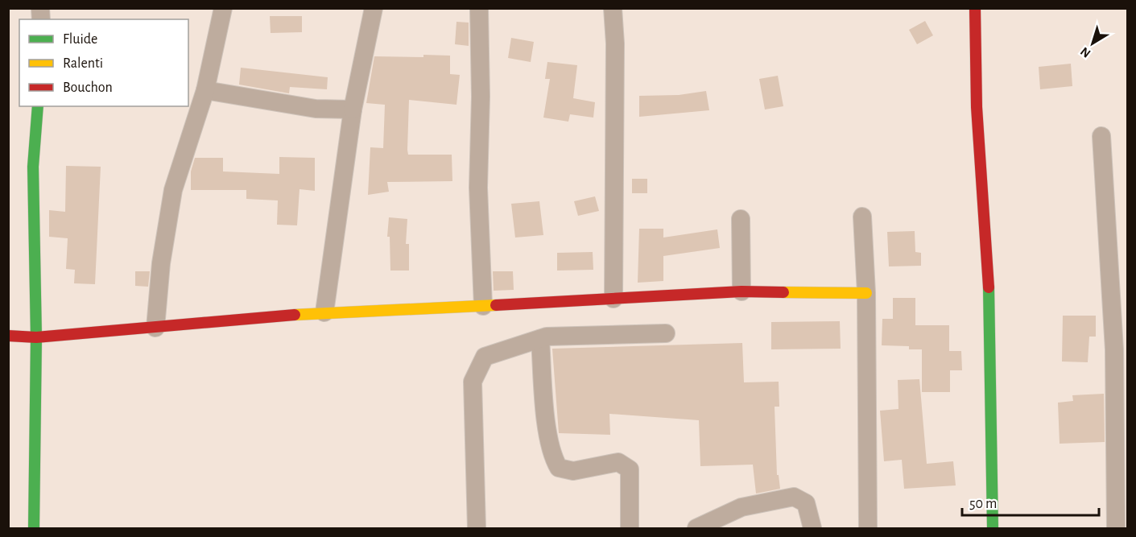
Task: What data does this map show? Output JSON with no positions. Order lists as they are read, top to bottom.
{
  "legend": ["Fluide", "Ralenti", "Bouchon"],
  "scale_bar": "50 m",
  "north": "bottom left"
}
